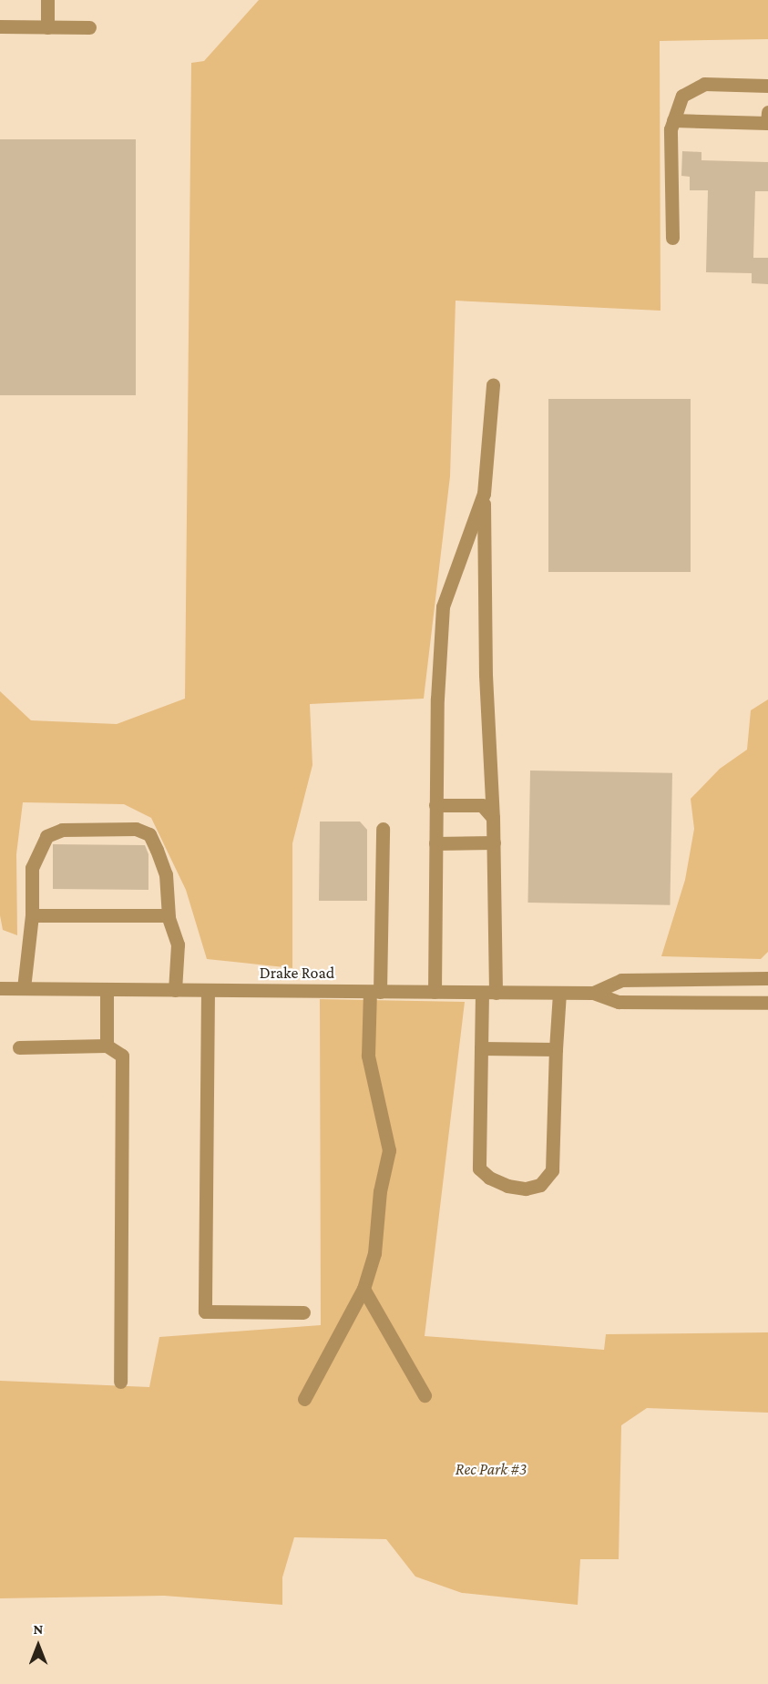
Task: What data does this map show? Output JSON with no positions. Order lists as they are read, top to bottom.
{
  "streets": {
    "street": ["Drake Road"]
  },
  "parks": ["Rec Park #3"],
  "north": "top"
}
